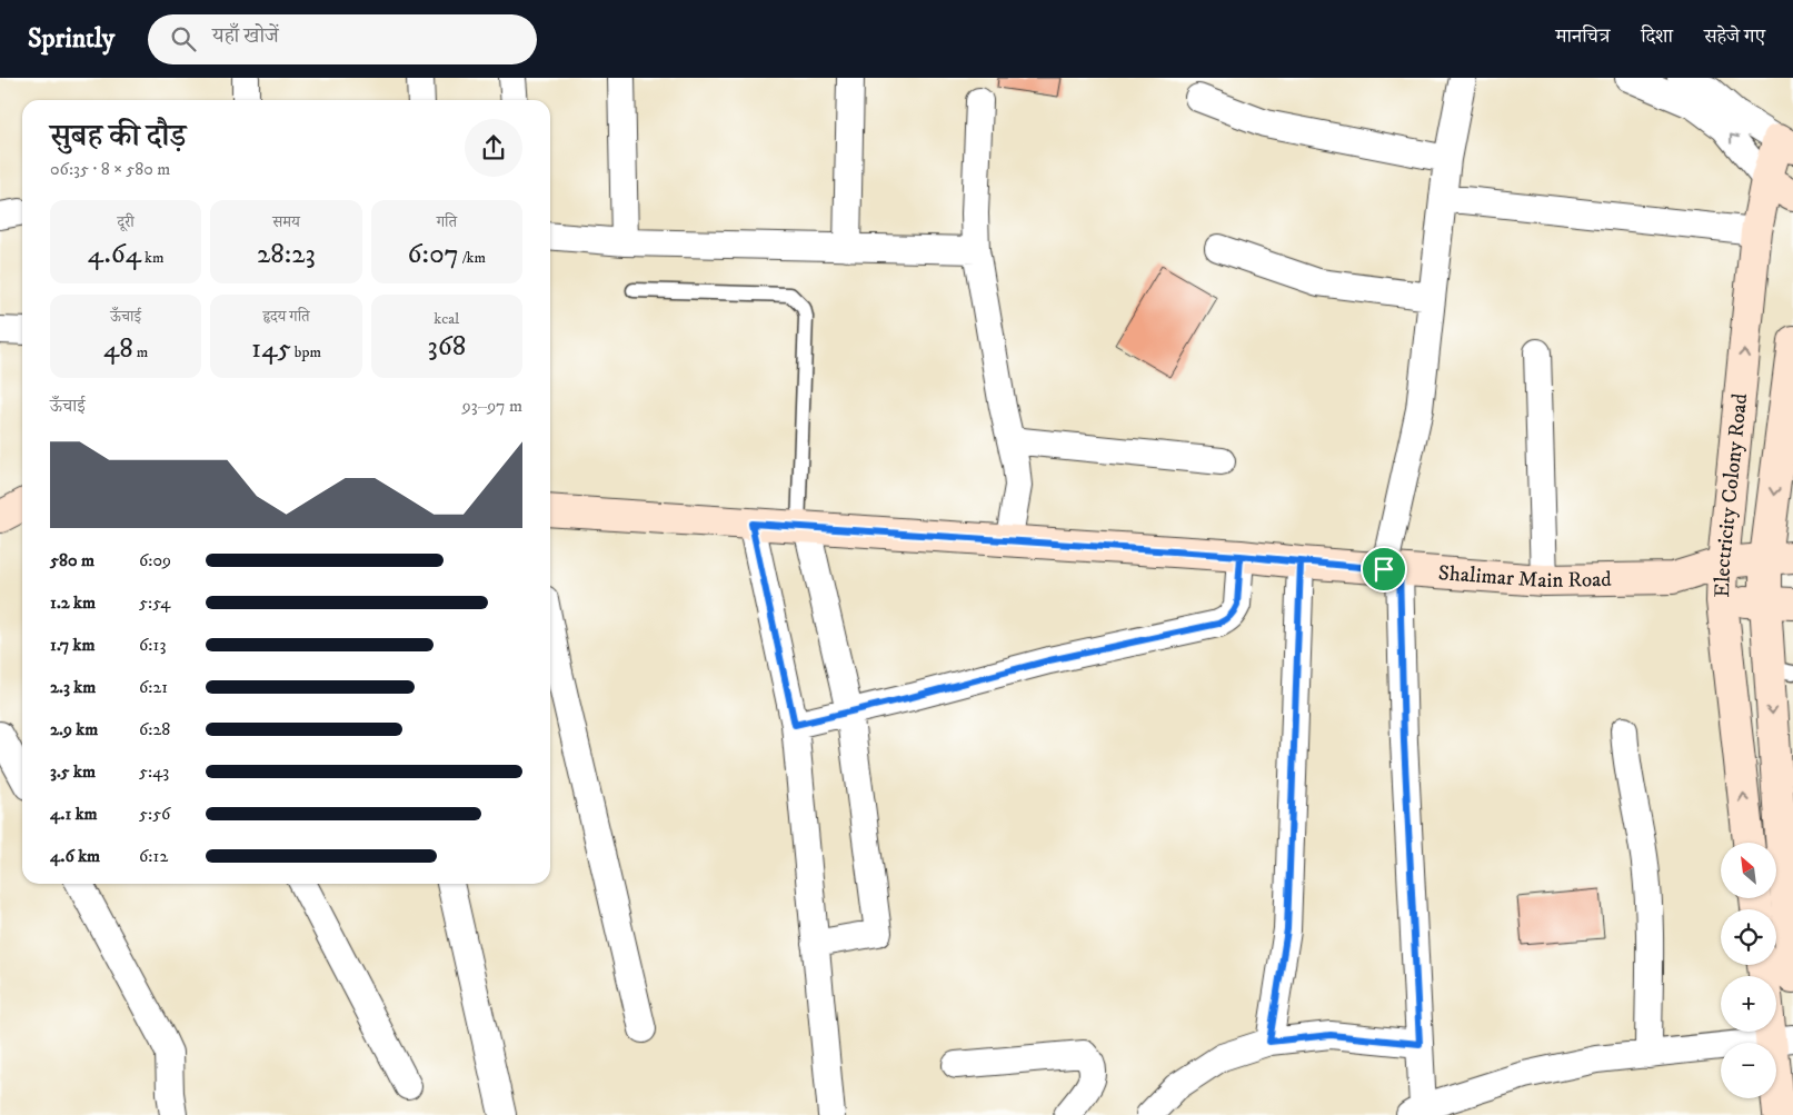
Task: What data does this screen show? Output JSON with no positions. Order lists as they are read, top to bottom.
{
  "streets": {
    "street": ["Electricity Colony Road", "Shalimar Main Road"]
  },
  "crossings": [
    ["Electricity Colony Road", "Shalimar Main Road"]
  ],
  "north": "top left",
  "page": {
    "header": "Sprintly",
    "search": "यहाँ खोजें",
    "nav": ["मानचित्र", "दिशा", "सहेजे गए"],
    "heading": ["सुबह की दौड़", "06:35 · 8 × 580 m"],
    "stats": [
      ["दूरी", "4.64 km"],
      ["समय", "28:23"],
      ["गति", "6:07 /km"],
      ["ऊँचाई", "48 m"],
      ["हृदय गति", "145 bpm"],
      ["kcal", "368"]
    ],
    "chart": ["ऊँचाई", "93–97 m"],
    "list": [
      {
        "name": "580 m",
        "note": "6:09"
      },
      {
        "name": "1.2 km",
        "note": "5:54"
      },
      {
        "name": "1.7 km",
        "note": "6:13"
      },
      {
        "name": "2.3 km",
        "note": "6:21"
      },
      {
        "name": "2.9 km",
        "note": "6:28"
      },
      {
        "name": "3.5 km",
        "note": "5:43"
      },
      {
        "name": "4.1 km",
        "note": "5:56"
      },
      {
        "name": "4.6 km",
        "note": "6:12"
      }
    ],
    "map_buttons": ["+", "−"]
  }
}
